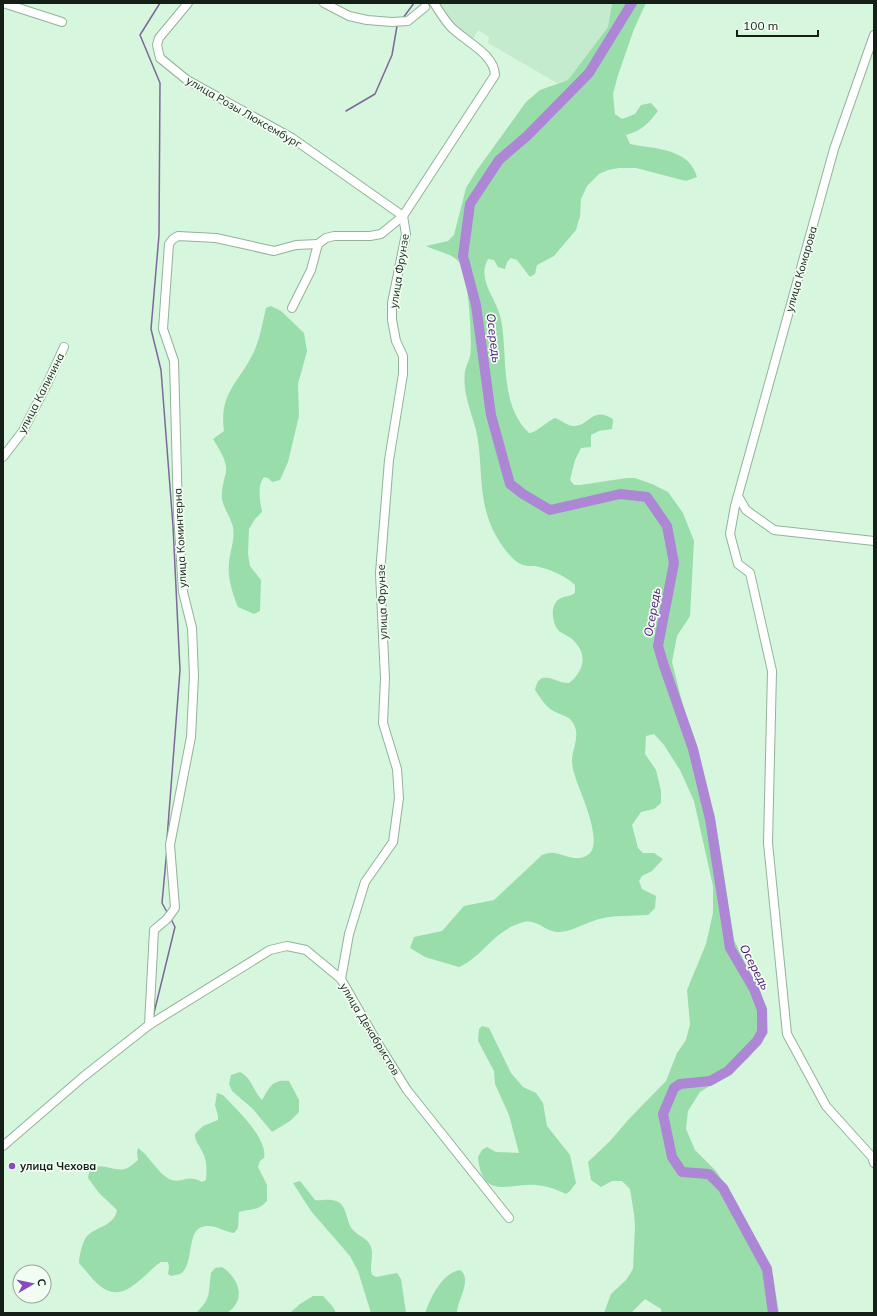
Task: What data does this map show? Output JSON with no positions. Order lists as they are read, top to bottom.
{
  "streets": {
    "street": [
      "улица Розы Люксембург",
      "улица Комарова",
      "улица Фрунзе",
      "улица Калинина",
      "улица Коминтерна",
      "улица Декабристов"
    ]
  },
  "crossings": [
    ["улица Розы Люксембург", "улица Фрунзе"],
    ["улица Фрунзе", "улица Декабристов"],
    ["улица Коминтерна", "улица Декабристов"]
  ],
  "water": ["Осередь"],
  "places": ["улица Чехова"],
  "scale_bar": "100 m",
  "north": "right"
}
